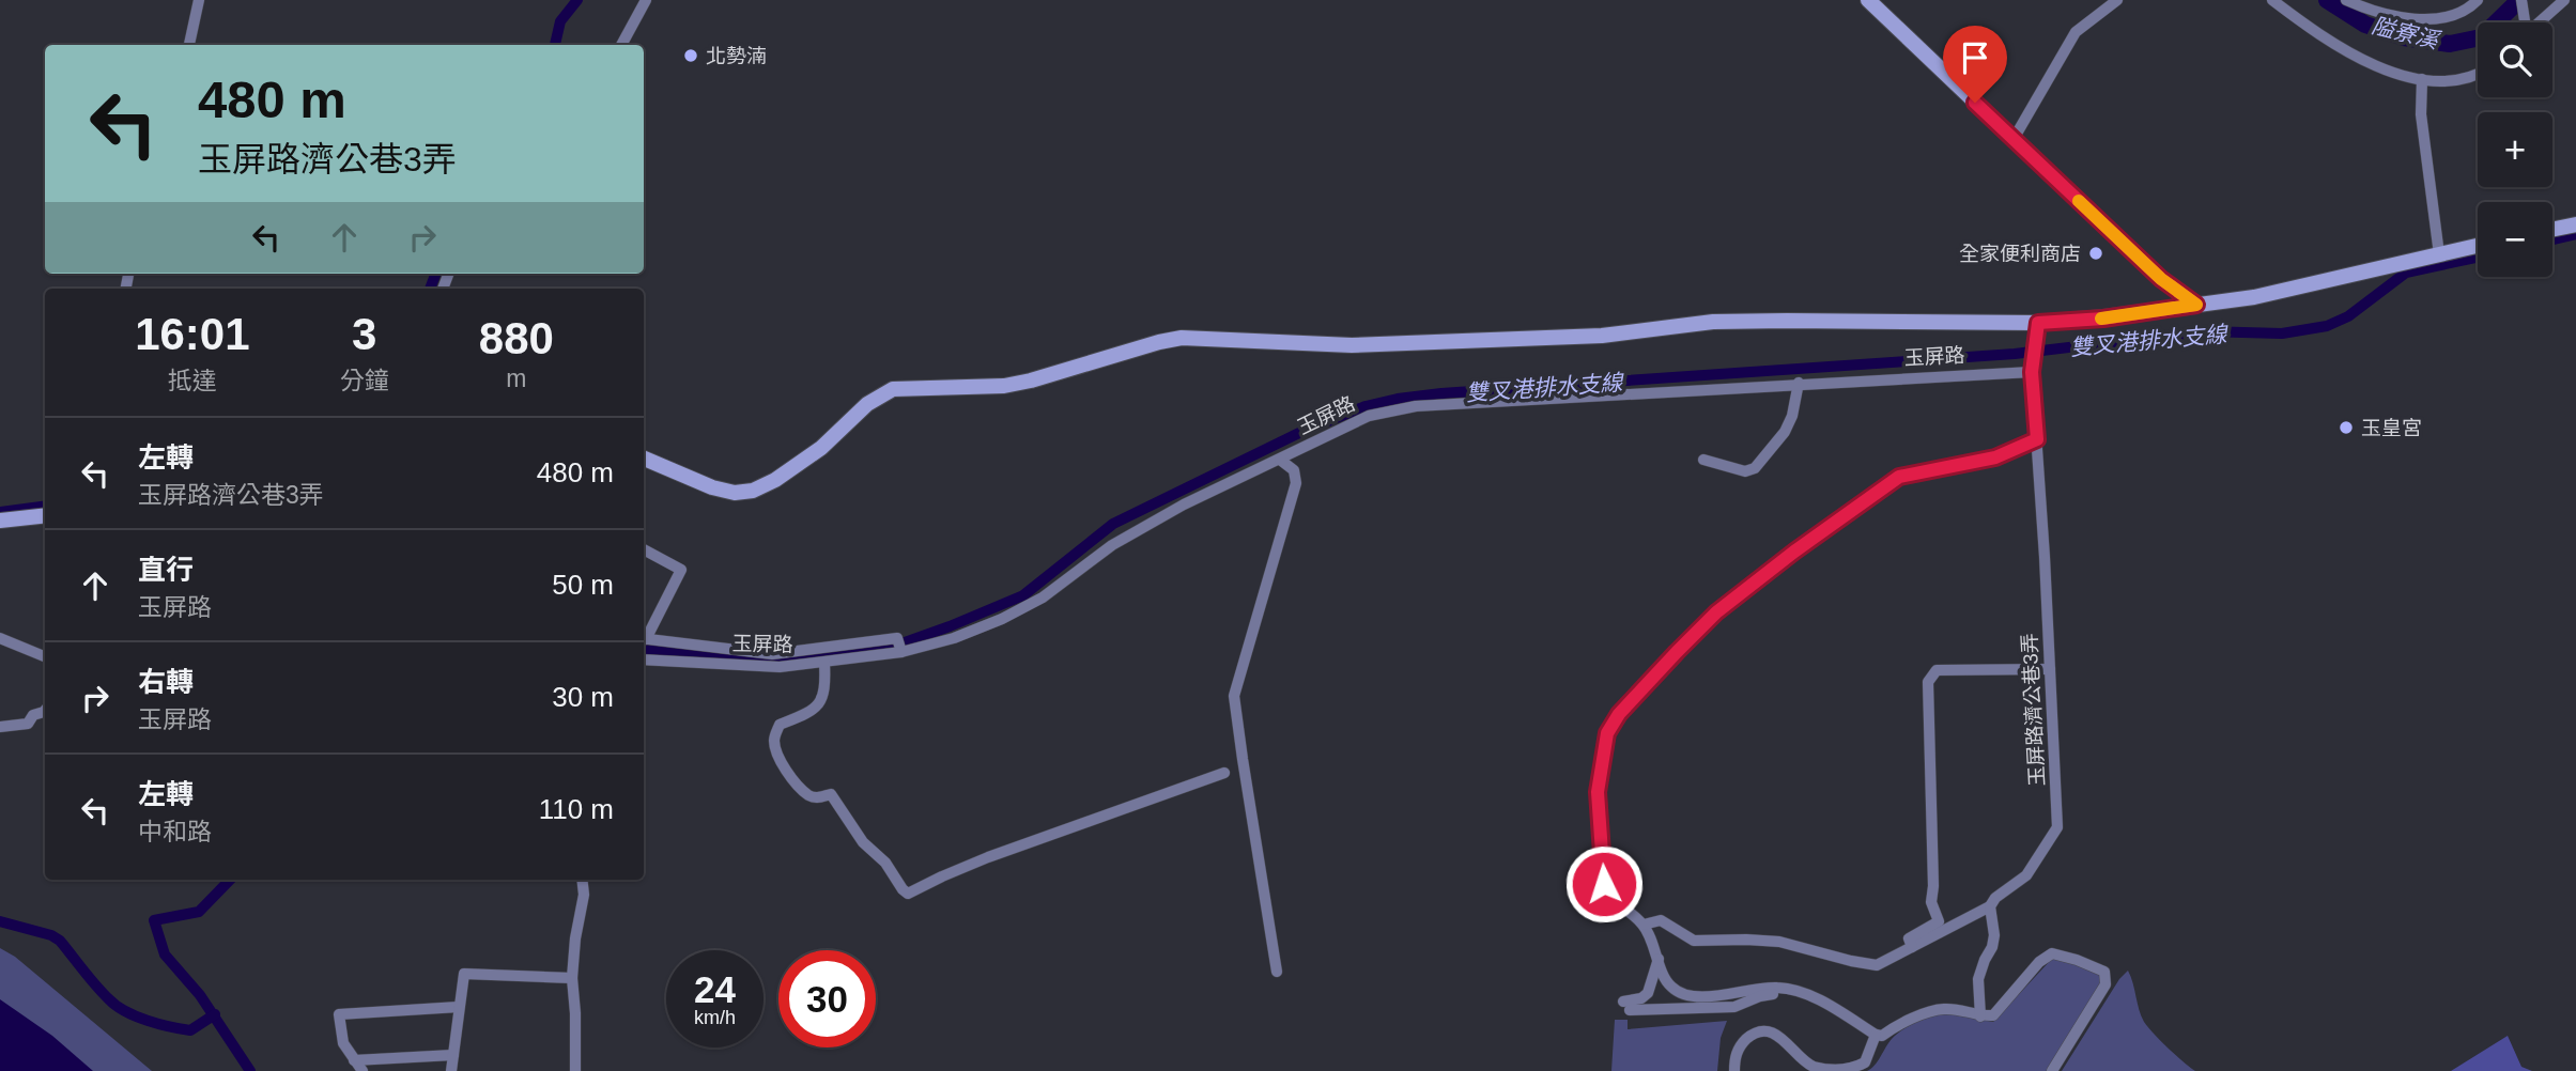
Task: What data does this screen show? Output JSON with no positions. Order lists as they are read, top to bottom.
{
  "streets": {
    "street": ["玉屏路", "玉屏路濟公巷3弄"]
  },
  "crossings": [
    ["玉屏路", "玉屏路濟公巷3弄"]
  ],
  "water": ["隘寮溪", "雙叉港排水支線"],
  "places": ["北勢湳", "全家便利商店", "玉皇宮"],
  "page": {
    "map_buttons": ["+", "−"],
    "turn": ["480 m", "玉屏路濟公巷3弄"],
    "eta": [
      "16:01",
      "抵達",
      "3",
      "分鐘",
      "880",
      "m"
    ],
    "list": [
      {
        "name": "左轉",
        "note": "玉屏路濟公巷3弄",
        "value": "480 m"
      },
      {
        "name": "直行",
        "note": "玉屏路",
        "value": "50 m"
      },
      {
        "name": "右轉",
        "note": "玉屏路",
        "value": "30 m"
      },
      {
        "name": "左轉",
        "note": "中和路",
        "value": "110 m"
      }
    ],
    "speed": "24 km/h",
    "limit": "30"
  }
}
